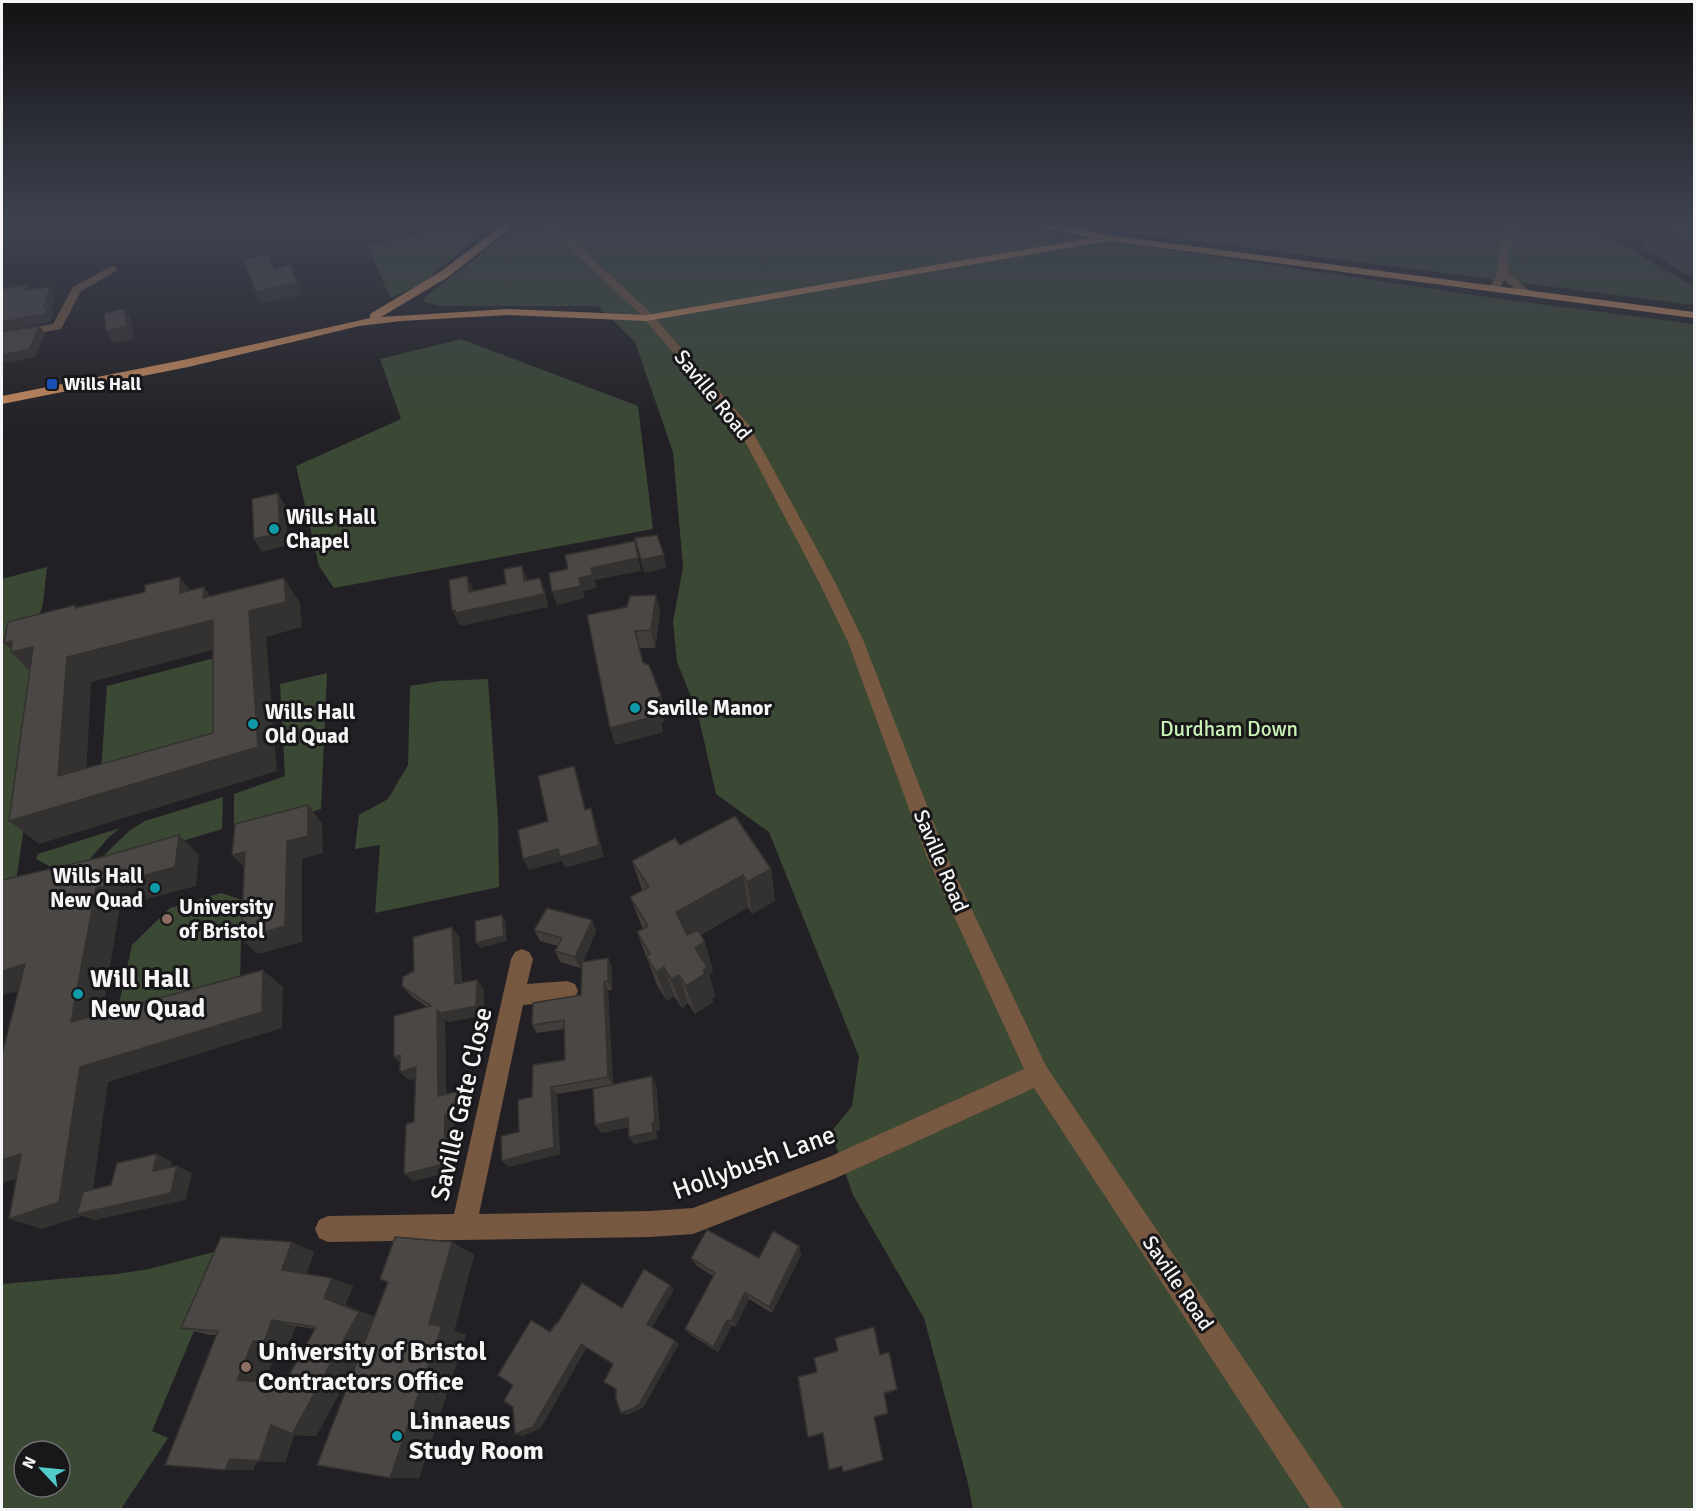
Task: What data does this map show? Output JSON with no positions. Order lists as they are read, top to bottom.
{
  "streets": {
    "street": ["Saville Road", "Saville Gate Close", "Hollybush Lane"]
  },
  "crossings": [
    ["Saville Road", "Hollybush Lane"],
    ["Saville Gate Close", "Hollybush Lane"]
  ],
  "parks": ["Durdham Down"],
  "places": {
    "transit": ["Wills Hall"],
    "other": [
      "Wills Hall Chapel",
      "Saville Manor",
      "Wills Hall Old Quad",
      "Wills Hall New Quad",
      "University of Bristol",
      "Will Hall New Quad",
      "University of Bristol Contractors Office",
      "Linnaeus Study Room"
    ]
  },
  "north": "top left"
}
